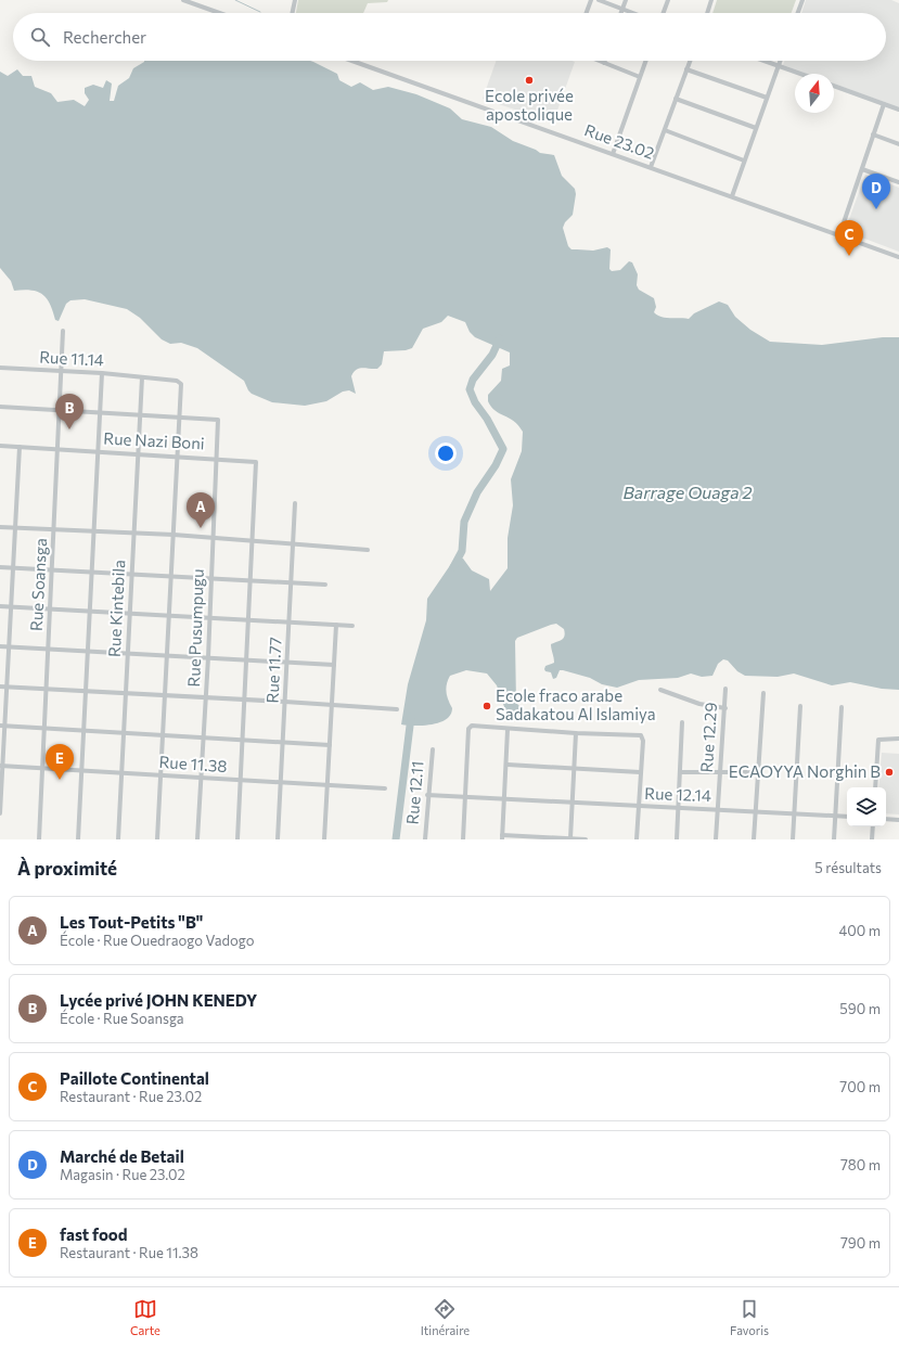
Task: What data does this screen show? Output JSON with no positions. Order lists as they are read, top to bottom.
{
  "streets": {
    "street": [
      "Rue 23.02",
      "Rue 11.14",
      "Rue Nazi Boni",
      "Rue Soansga",
      "Rue Kintebila",
      "Rue Pusumpugu",
      "Rue 11.77",
      "Rue 12.29",
      "Rue 11.38",
      "Rue 12.11",
      "Rue 12.14"
    ]
  },
  "crossings": [
    ["Rue 11.14", "Rue Soansga"],
    ["Rue 11.14", "Rue Kintebila"],
    ["Rue 11.14", "Rue Pusumpugu"],
    ["Rue Nazi Boni", "Rue Soansga"],
    ["Rue Nazi Boni", "Rue Kintebila"],
    ["Rue Nazi Boni", "Rue Pusumpugu"],
    ["Rue Soansga", "Rue 11.38"],
    ["Rue Kintebila", "Rue 11.38"],
    ["Rue Pusumpugu", "Rue 11.38"],
    ["Rue 11.77", "Rue 11.38"],
    ["Rue 12.29", "Rue 12.14"],
    ["Rue 12.11", "Rue 12.14"]
  ],
  "water": ["Barrage Ouaga 2"],
  "places": ["Ecole privée apostolique", "Ecole fraco arabe Sadakatou Al Islamiya", "ECAOYYA Norghin B"],
  "north": "top",
  "page": {
    "search": "Rechercher",
    "pins": [
      "D",
      "C",
      "B",
      "A",
      "E"
    ],
    "heading": ["À proximité", "5 résultats"],
    "list": [
      {
        "mark": "A",
        "name": "Les Tout-Petits \"B\"",
        "note": "École · Rue Ouedraogo Vadogo",
        "value": "400 m"
      },
      {
        "mark": "B",
        "name": "Lycée privé JOHN KENEDY",
        "note": "École · Rue Soansga",
        "value": "590 m"
      },
      {
        "mark": "C",
        "name": "Paillote Continental",
        "note": "Restaurant · Rue 23.02",
        "value": "700 m"
      },
      {
        "mark": "D",
        "name": "Marché de Betail",
        "note": "Magasin · Rue 23.02",
        "value": "780 m"
      },
      {
        "mark": "E",
        "name": "fast food",
        "note": "Restaurant · Rue 11.38",
        "value": "790 m"
      }
    ],
    "nav": ["Carte", "Itinéraire", "Favoris"]
  }
}
